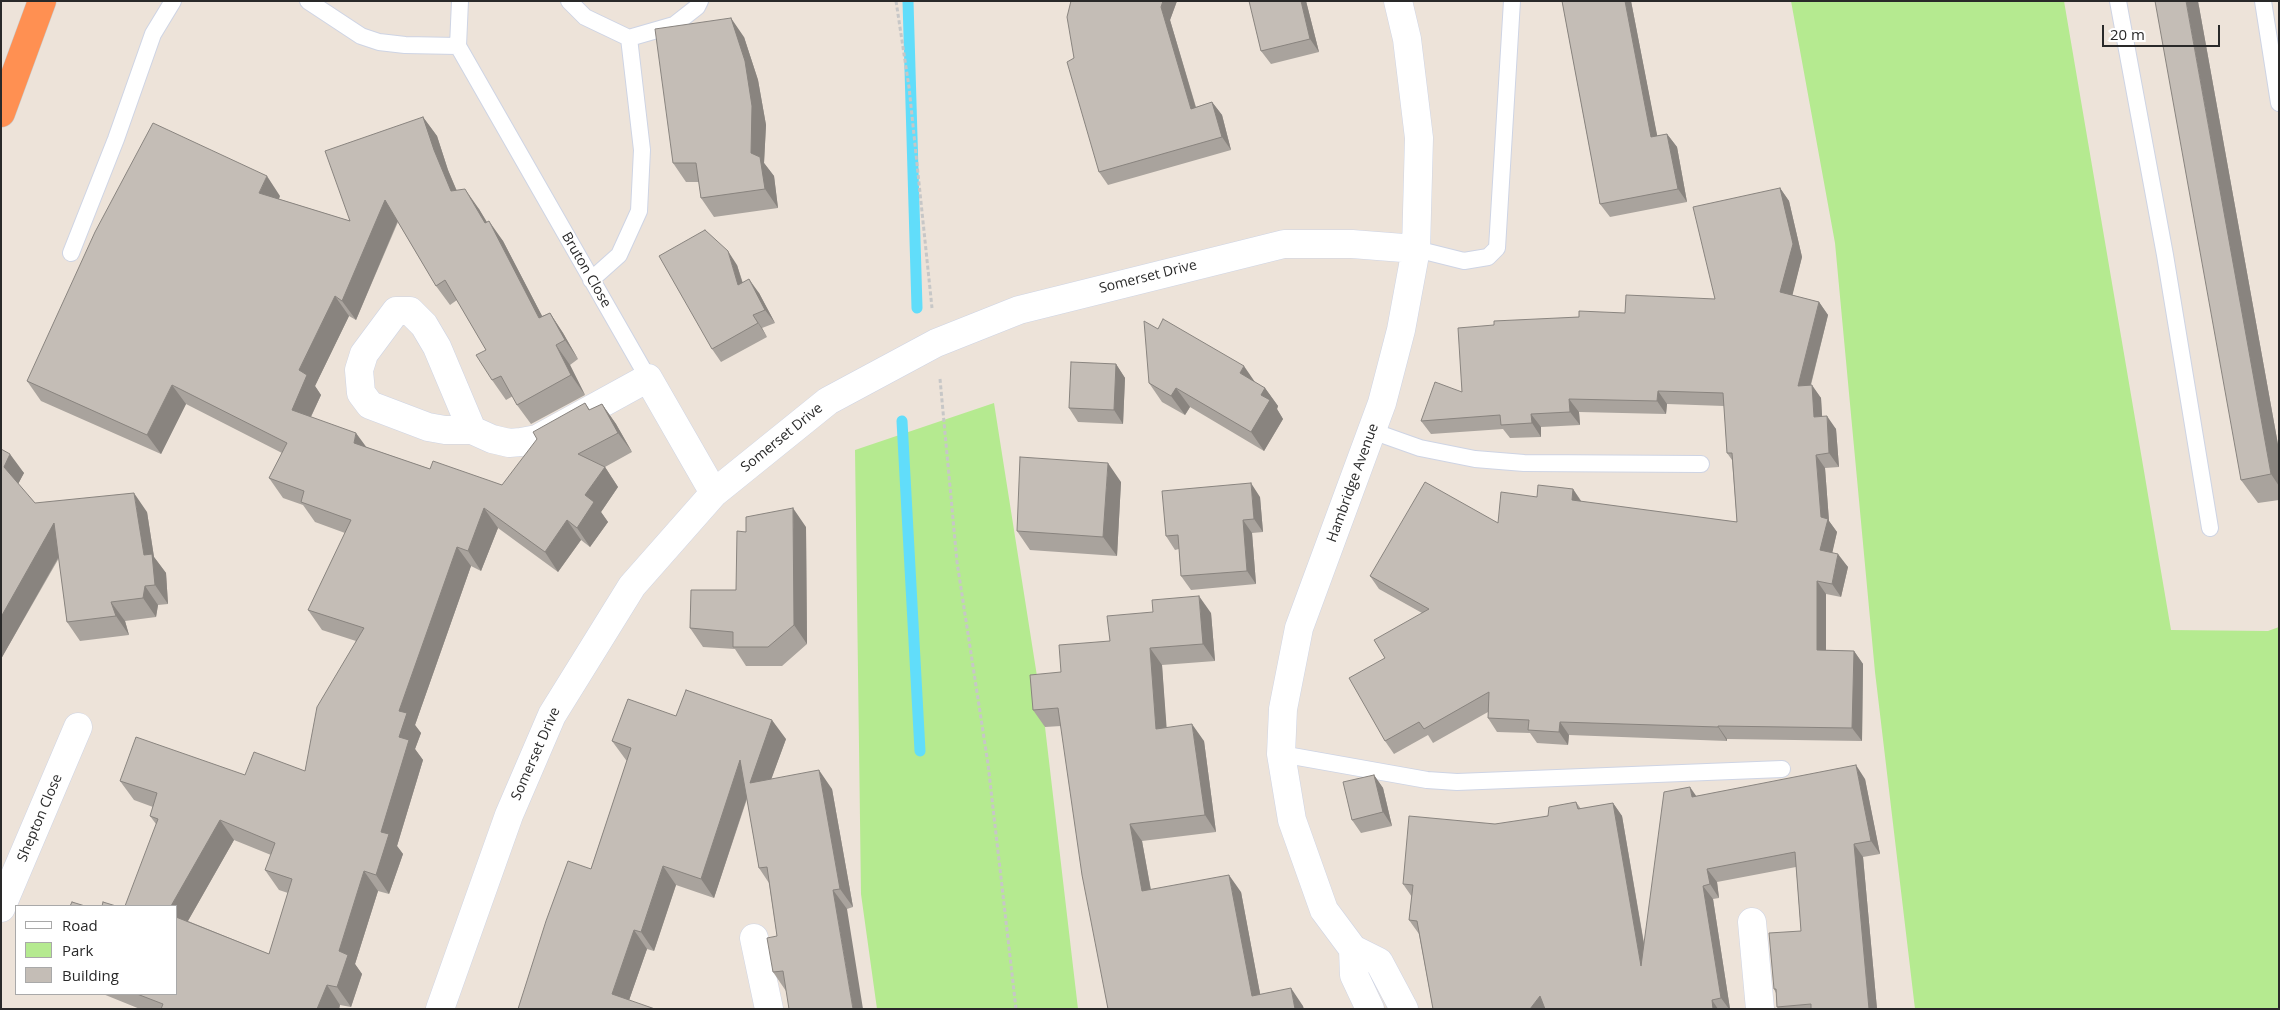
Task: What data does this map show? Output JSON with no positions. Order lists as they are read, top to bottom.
{
  "streets": {
    "street": [
      "Bruton Close",
      "Somerset Drive",
      "Hambridge Avenue",
      "Shepton Close"
    ]
  },
  "crossings": [
    ["Bruton Close", "Somerset Drive"],
    ["Somerset Drive", "Hambridge Avenue"]
  ],
  "legend": ["Road", "Park", "Building"],
  "scale_bar": "20 m"
}
